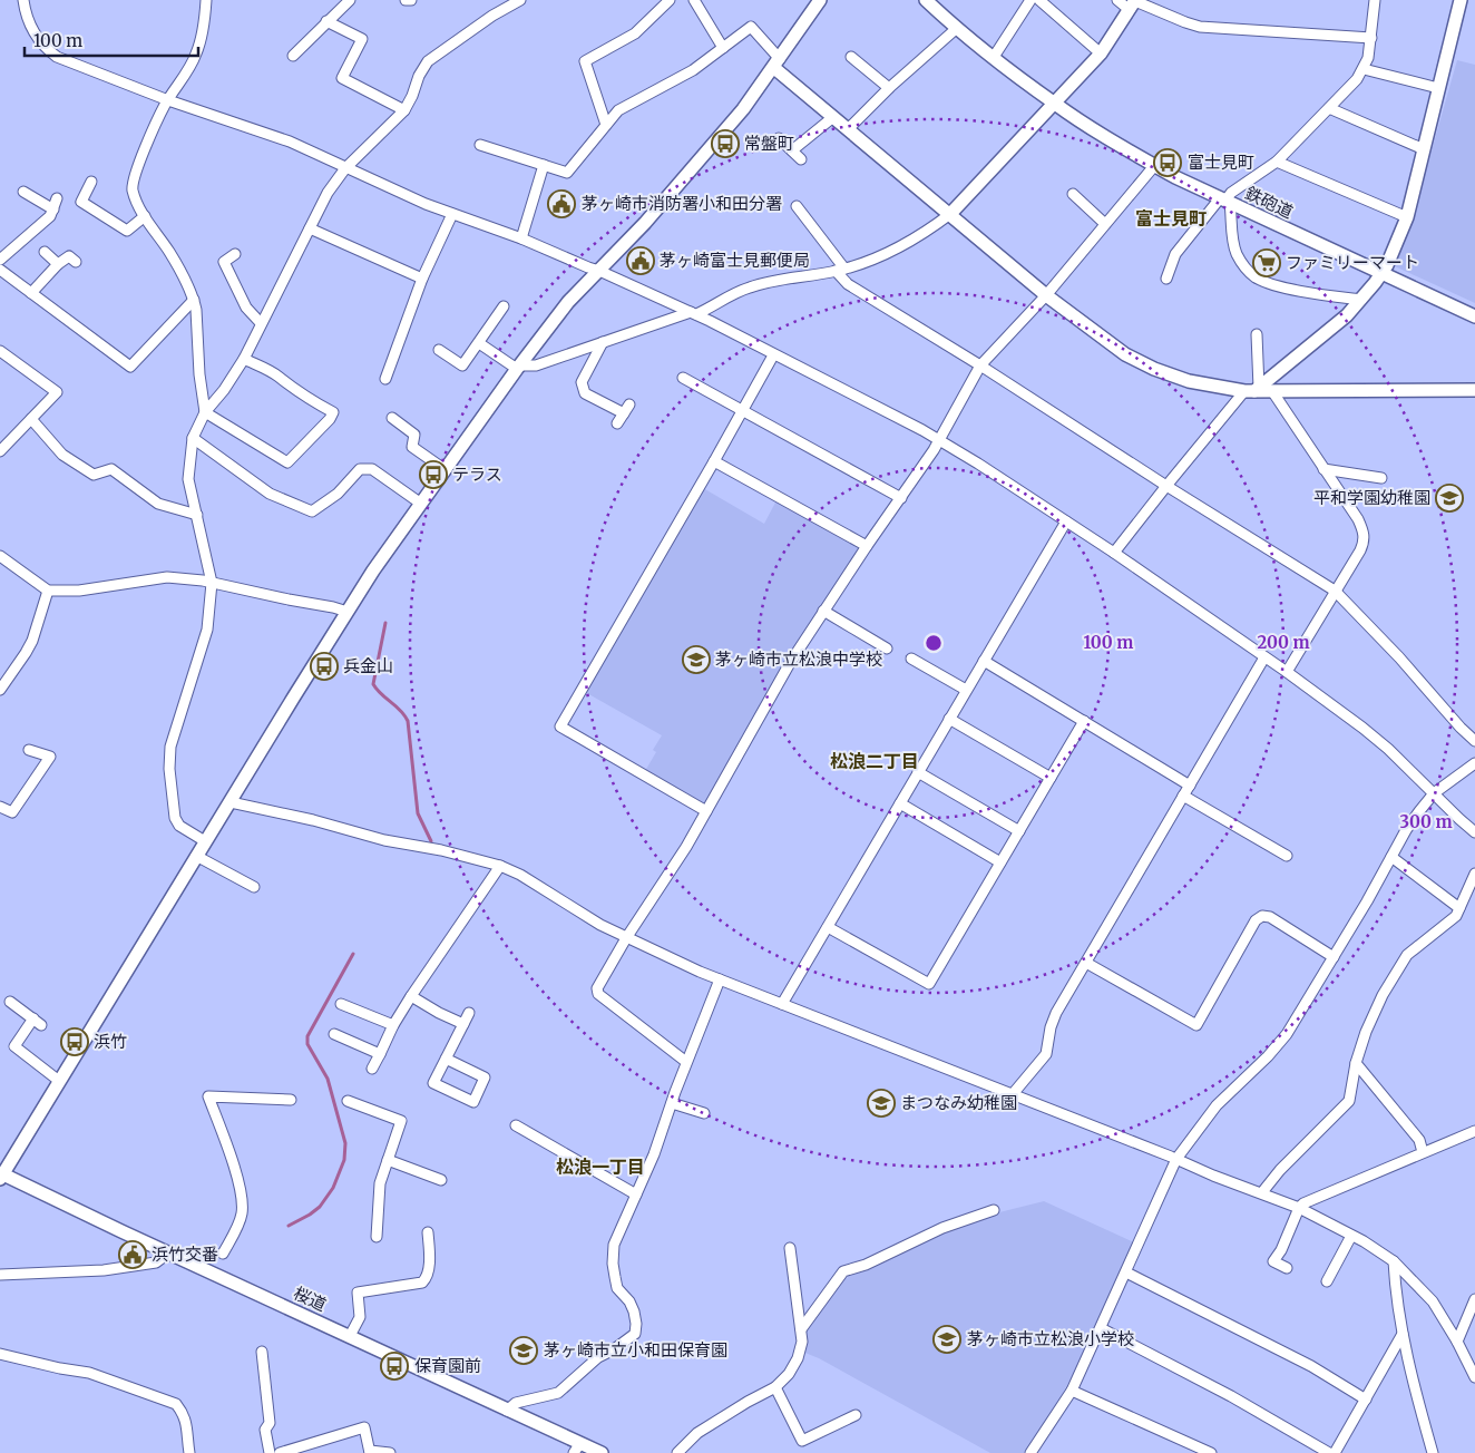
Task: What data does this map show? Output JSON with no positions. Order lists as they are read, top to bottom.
{
  "streets": {
    "street": ["鉄砲道", "桜道"]
  },
  "districts": ["富士見町", "松浪二丁目", "松浪一丁目"],
  "places": {
    "bus stop": [
      "常盤町",
      "富士見町",
      "テラス",
      "兵金山",
      "浜竹",
      "保育園前"
    ],
    "public building": ["茅ヶ崎市消防署小和田分署", "茅ヶ崎富士見郵便局", "浜竹交番"],
    "supermarket": ["ファミリーマート"],
    "school or university": [
      "平和学園幼稚園",
      "茅ヶ崎市立松浪中学校",
      "まつなみ幼稚園",
      "茅ヶ崎市立松浪小学校",
      "茅ヶ崎市立小和田保育園"
    ]
  },
  "scale_bar": "100 m",
  "rings": ["100 m", "200 m", "300 m"]
}
